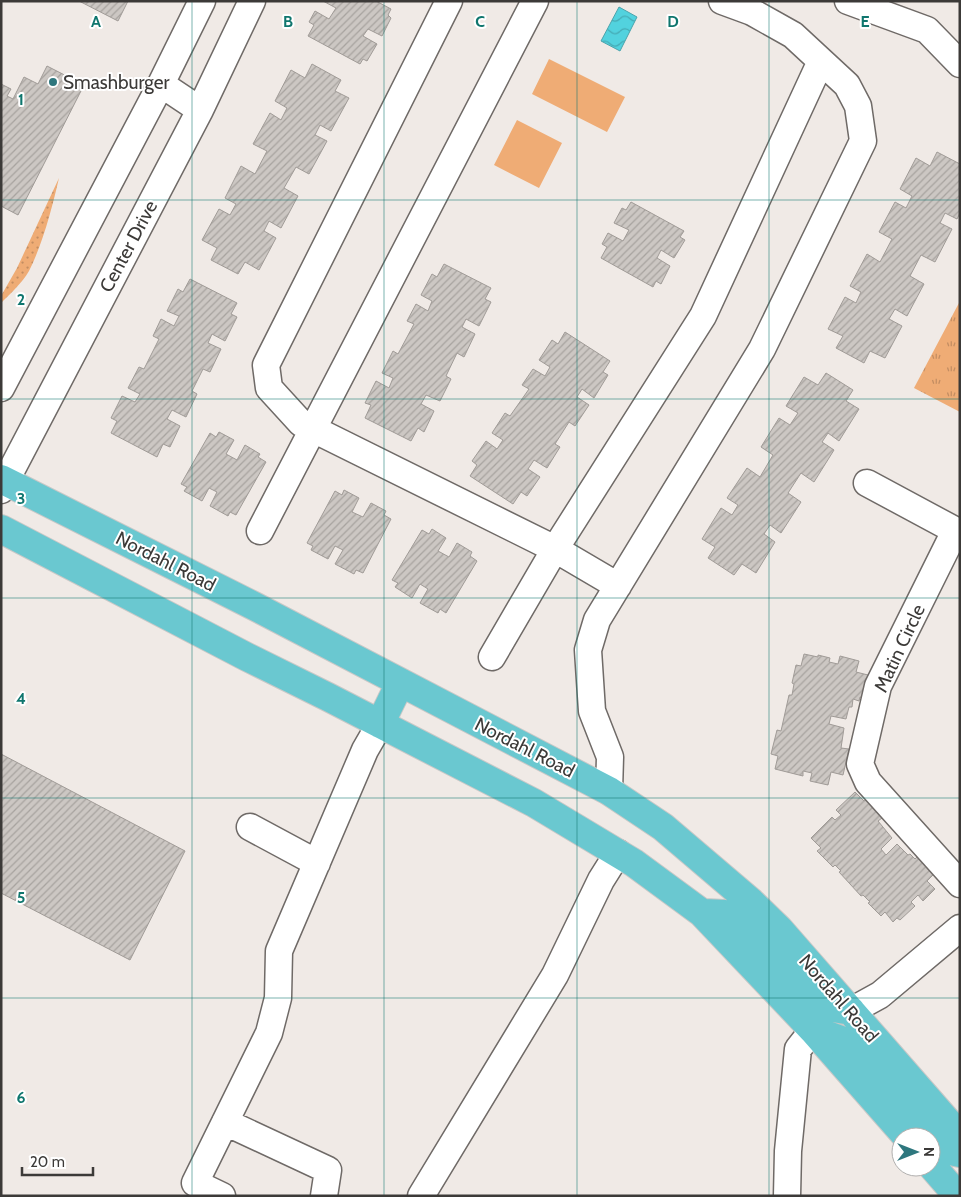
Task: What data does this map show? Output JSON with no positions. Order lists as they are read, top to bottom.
{
  "streets": {
    "main road": ["Nordahl Road"],
    "street": ["Center Drive", "Matin Circle"]
  },
  "crossings": [
    ["Center Drive", "Nordahl Road"]
  ],
  "places": ["Smashburger"],
  "scale_bar": "20 m",
  "north": "right",
  "grid": {
    "columns": [
      "A",
      "B",
      "C",
      "D",
      "E"
    ],
    "rows": [
      "1",
      "2",
      "3",
      "4",
      "5",
      "6"
    ]
  }
}
